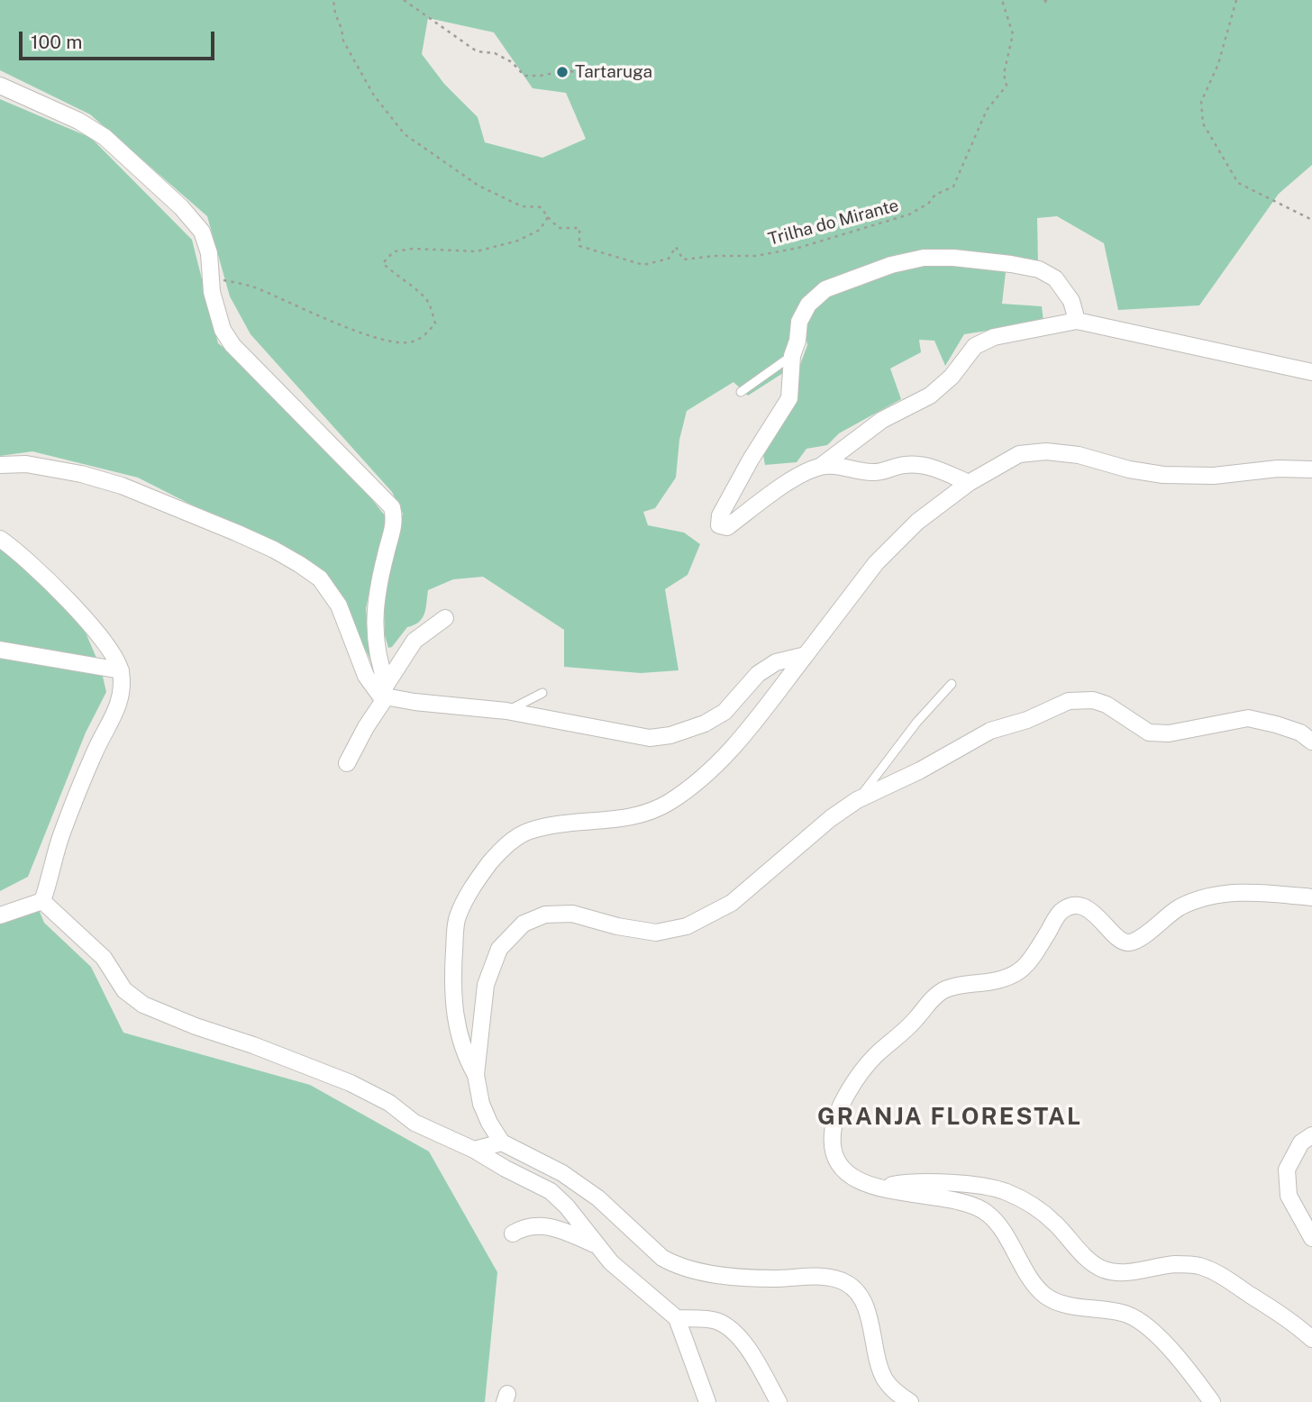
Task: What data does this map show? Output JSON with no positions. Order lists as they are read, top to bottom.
{
  "streets": {
    "path": ["Trilha do Mirante"]
  },
  "districts": ["GRANJA FLORESTAL"],
  "places": ["Tartaruga"],
  "scale_bar": "100 m"
}
